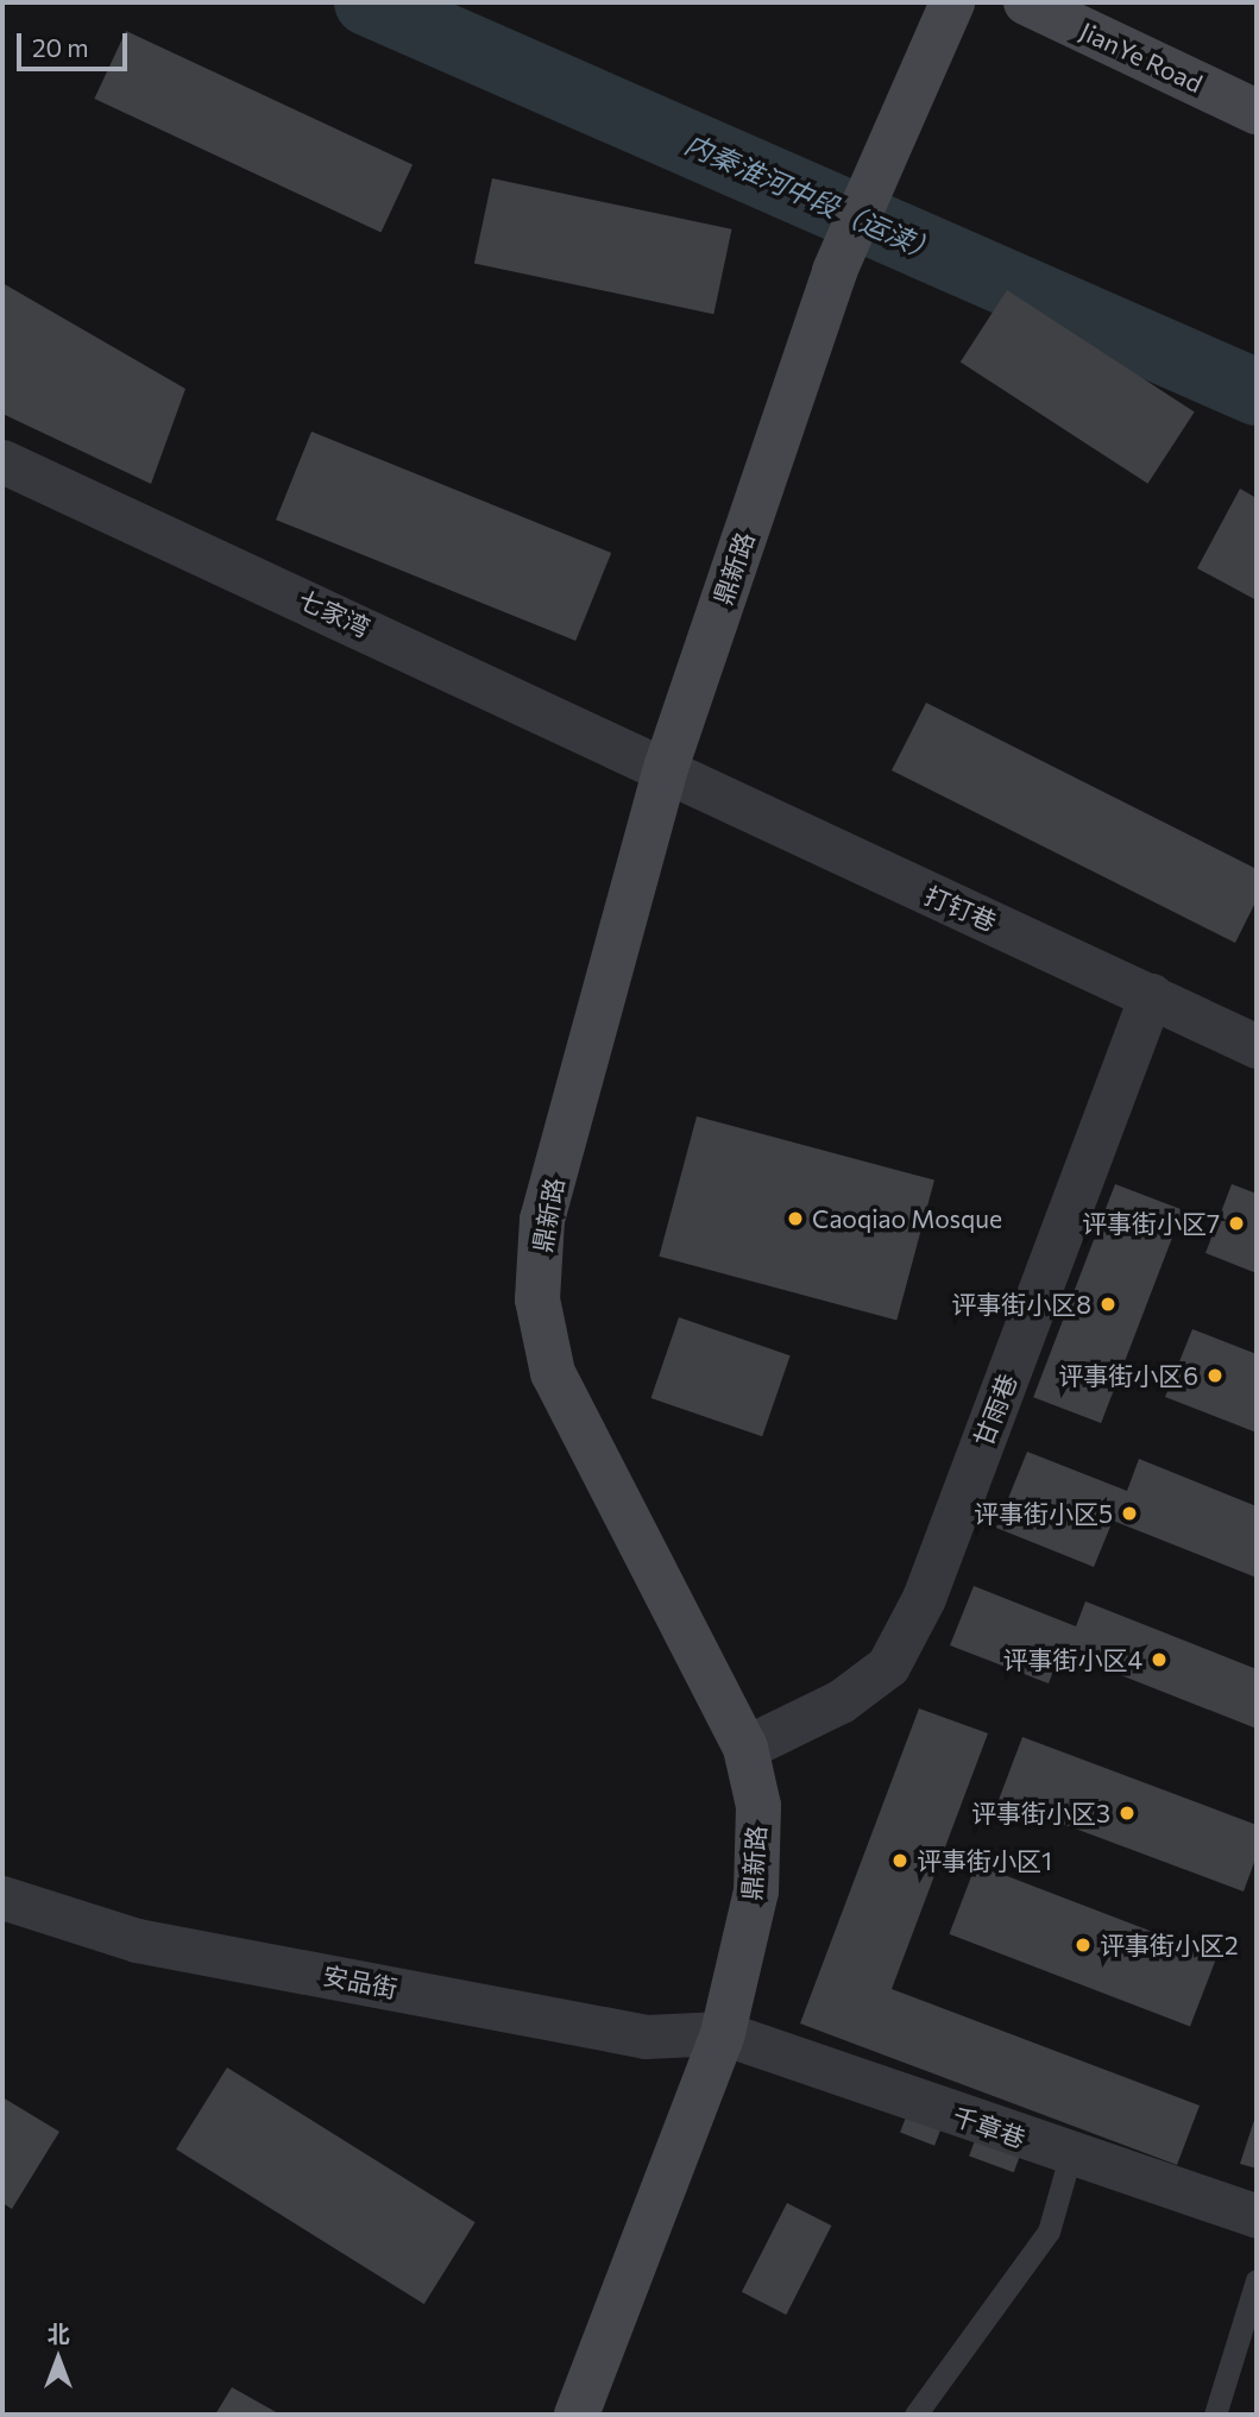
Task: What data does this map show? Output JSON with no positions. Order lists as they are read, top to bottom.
{
  "streets": {
    "street": [
      "JianYe Road",
      "鼎新路",
      "七家湾",
      "打钉巷",
      "甘雨巷",
      "安品街",
      "千章巷"
    ]
  },
  "crossings": [
    ["鼎新路", "七家湾"],
    ["鼎新路", "打钉巷"],
    ["鼎新路", "甘雨巷"],
    ["鼎新路", "安品街"],
    ["鼎新路", "千章巷"],
    ["七家湾", "打钉巷"],
    ["打钉巷", "甘雨巷"],
    ["安品街", "千章巷"]
  ],
  "water": ["内秦淮河中段（运渎）"],
  "places": [
    "Caoqiao Mosque",
    "评事街小区7",
    "评事街小区8",
    "评事街小区6",
    "评事街小区5",
    "评事街小区4",
    "评事街小区3",
    "评事街小区1",
    "评事街小区2"
  ],
  "scale_bar": "20 m",
  "north": "top"
}
